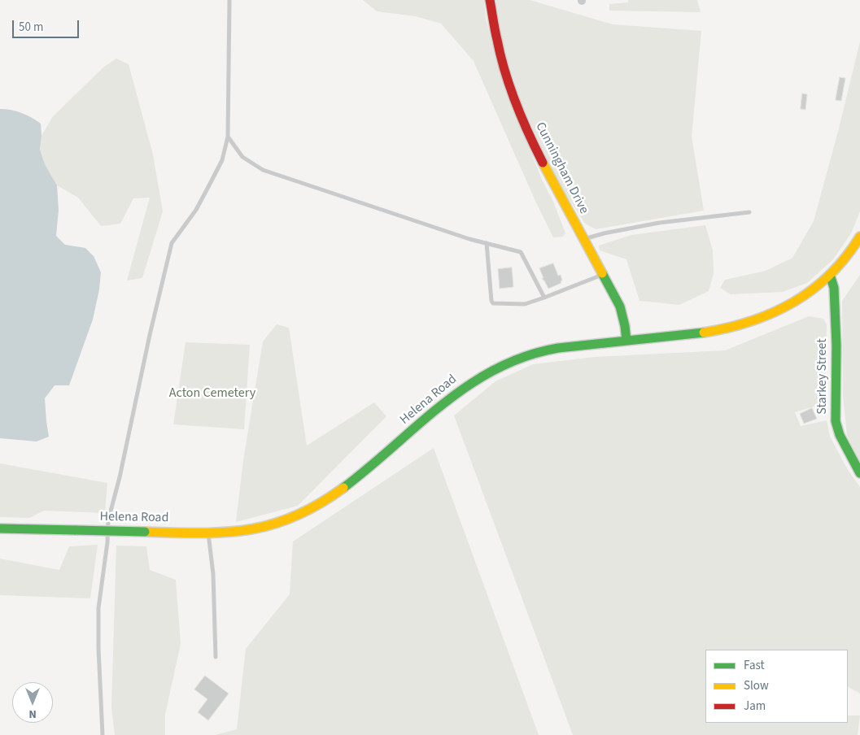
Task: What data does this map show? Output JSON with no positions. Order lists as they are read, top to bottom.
{
  "streets": {
    "main road": ["Cunningham Drive", "Starkey Street", "Helena Road"]
  },
  "crossings": [
    ["Cunningham Drive", "Helena Road"],
    ["Starkey Street", "Helena Road"]
  ],
  "parks": ["Acton Cemetery"],
  "legend": ["Fast", "Slow", "Jam"],
  "scale_bar": "50 m",
  "north": "bottom"
}
